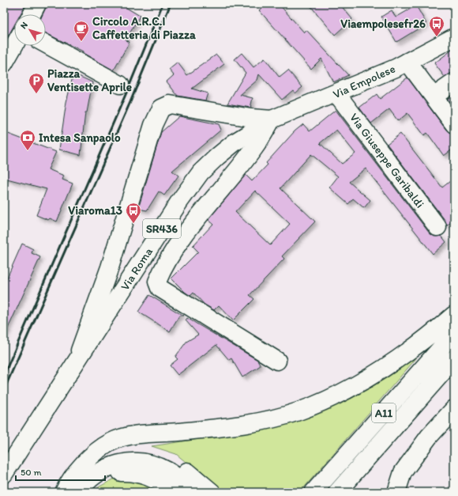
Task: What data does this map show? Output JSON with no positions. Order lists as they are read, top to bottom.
{
  "streets": {
    "main road": [
      "Via Empolese",
      "Via Giuseppe Garibaldi",
      "SR436",
      "Via Roma",
      "A11"
    ]
  },
  "crossings": [
    ["Via Empolese", "Via Giuseppe Garibaldi"],
    ["Via Empolese", "Via Roma"]
  ],
  "places": {
    "bus stop": ["Viaempolesefr26", "Viaroma13"],
    "cafe": ["Circolo A.R.C.I Caffetteria di Piazza"],
    "parking": ["Piazza Ventisette Aprile"],
    "bank": ["Intesa Sanpaolo"]
  },
  "scale_bar": "50 m",
  "north": "top left"
}
